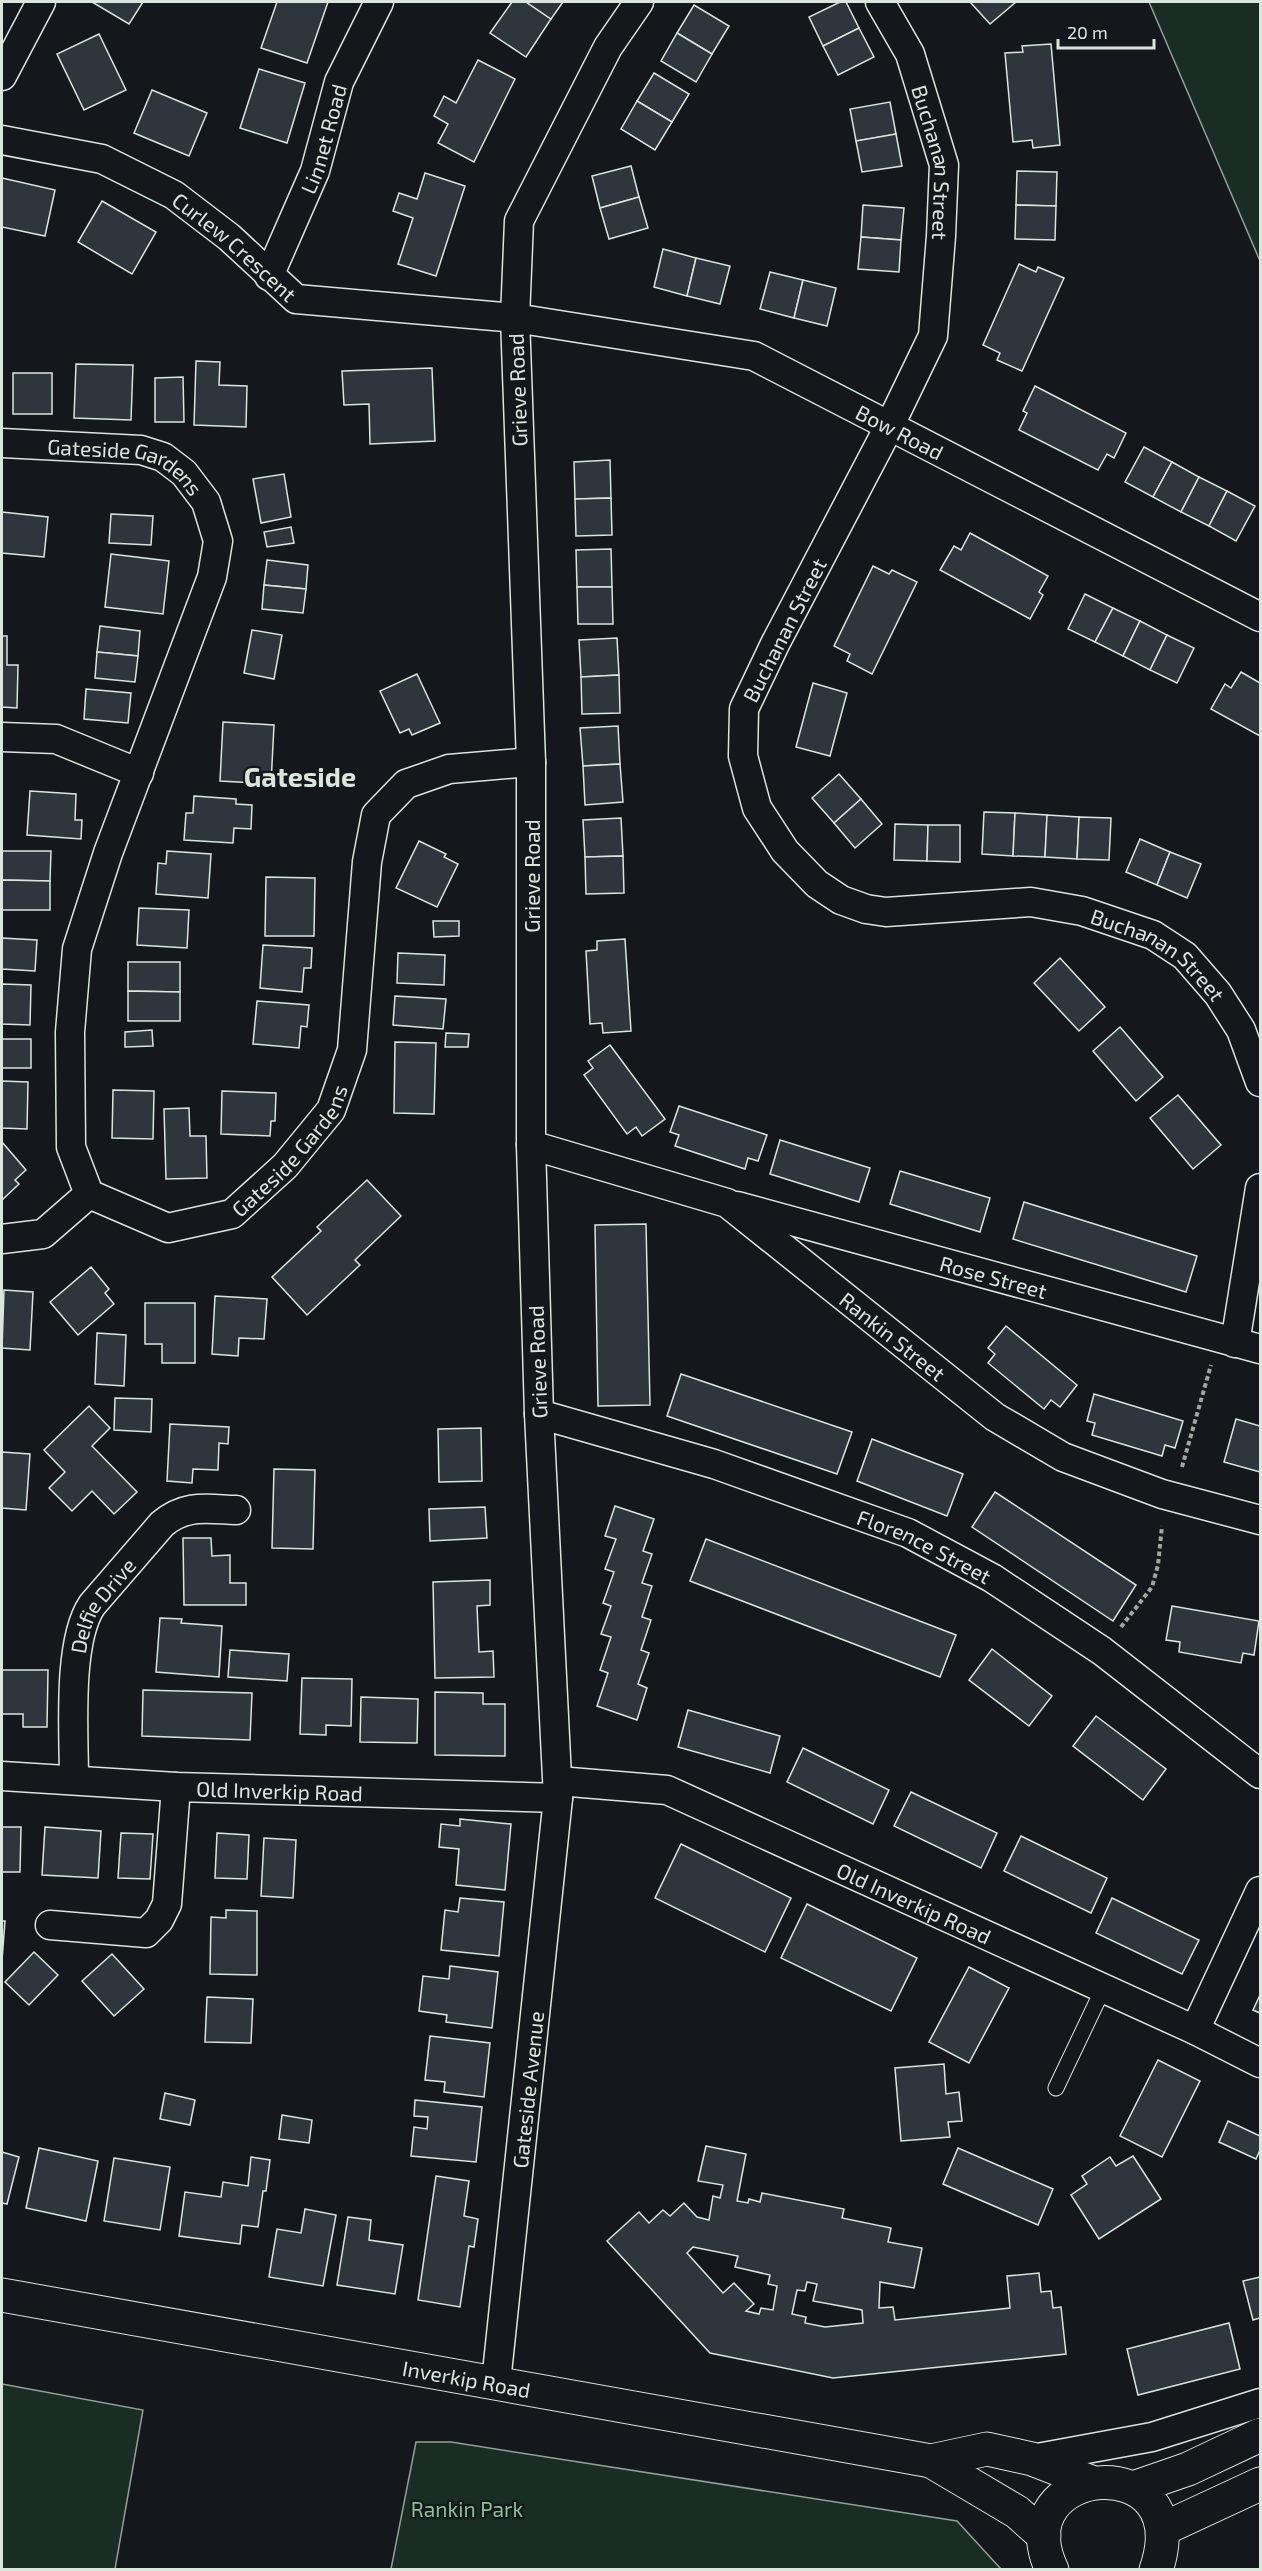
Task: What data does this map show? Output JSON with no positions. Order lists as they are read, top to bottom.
{
  "streets": {
    "highway": ["Inverkip Road"],
    "street": [
      "Linnet Road",
      "Buchanan Street",
      "Curlew Crescent",
      "Grieve Road",
      "Bow Road",
      "Gateside Gardens",
      "Rose Street",
      "Rankin Street",
      "Florence Street",
      "Delfie Drive",
      "Old Inverkip Road",
      "Gateside Avenue"
    ]
  },
  "crossings": [
    ["Linnet Road", "Curlew Crescent"],
    ["Buchanan Street", "Bow Road"],
    ["Curlew Crescent", "Grieve Road"],
    ["Curlew Crescent", "Bow Road"],
    ["Grieve Road", "Bow Road"],
    ["Grieve Road", "Gateside Gardens"],
    ["Grieve Road", "Rankin Street"],
    ["Grieve Road", "Florence Street"],
    ["Grieve Road", "Old Inverkip Road"],
    ["Grieve Road", "Gateside Avenue"],
    ["Rose Street", "Rankin Street"],
    ["Delfie Drive", "Old Inverkip Road"],
    ["Old Inverkip Road", "Gateside Avenue"],
    ["Gateside Avenue", "Inverkip Road"]
  ],
  "districts": ["Gateside"],
  "parks": ["Rankin Park"],
  "scale_bar": "20 m"
}
